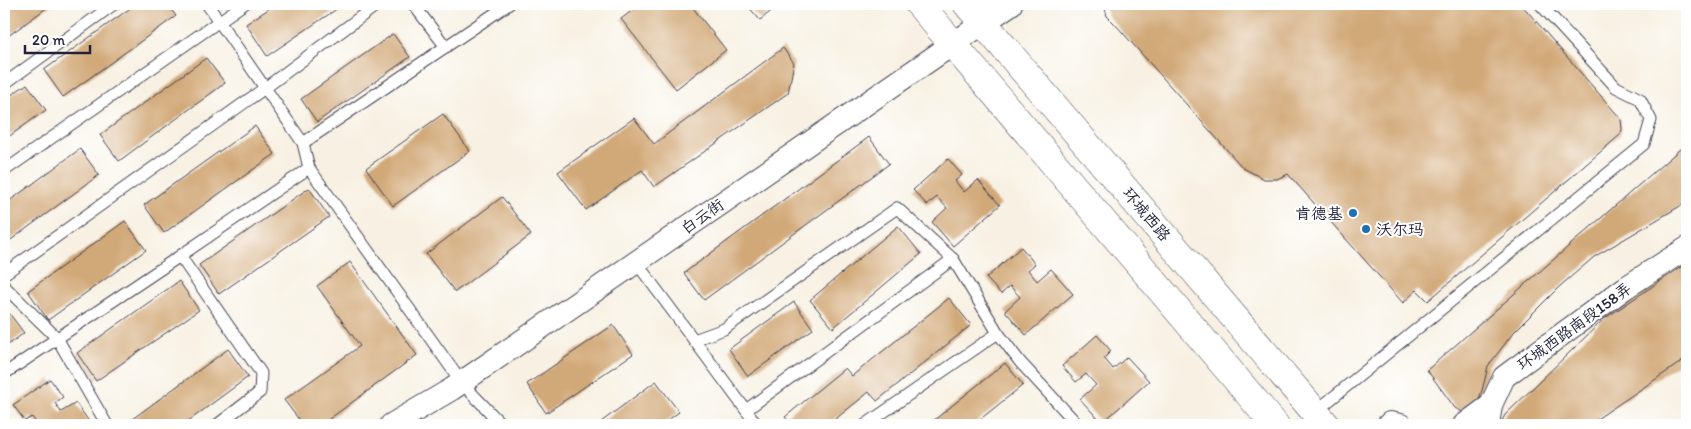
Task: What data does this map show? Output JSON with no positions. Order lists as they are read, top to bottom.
{
  "streets": {
    "main road": ["环城西路"],
    "street": ["白云街", "环城西路南段158弄"]
  },
  "crossings": [
    ["环城西路", "白云街"]
  ],
  "places": ["肯德基", "沃尔玛"],
  "scale_bar": "20 m"
}
